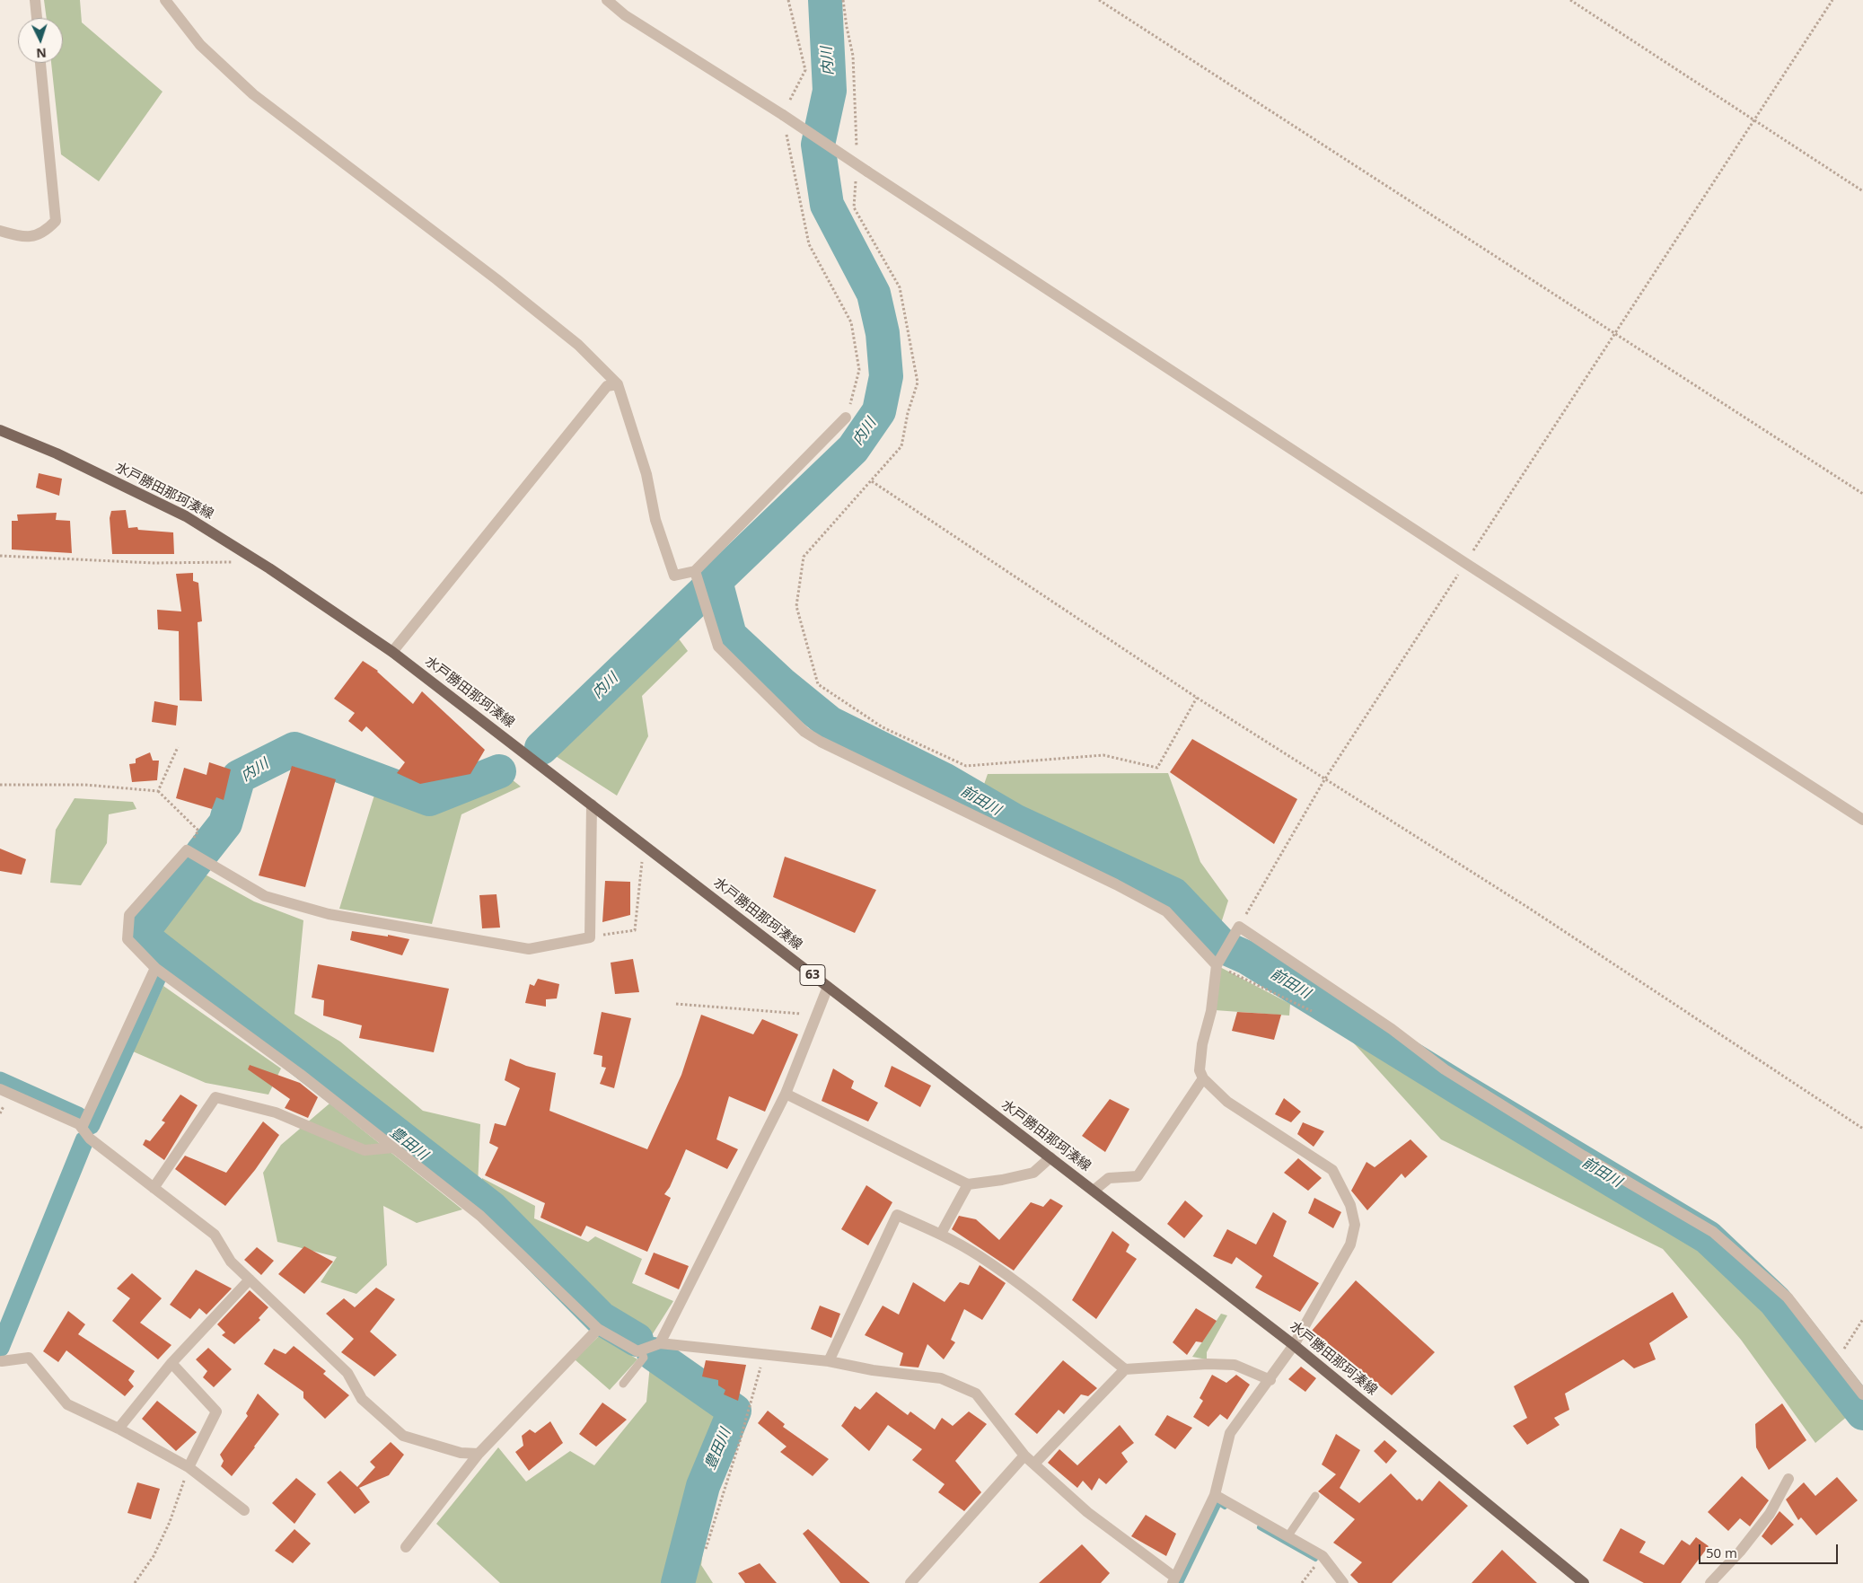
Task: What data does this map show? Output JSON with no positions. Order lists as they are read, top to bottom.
{
  "streets": {
    "main road": ["水戸勝田那珂湊線", "63"]
  },
  "water": ["内川", "前田川", "豊田川"],
  "scale_bar": "50 m",
  "north": "bottom"
}
